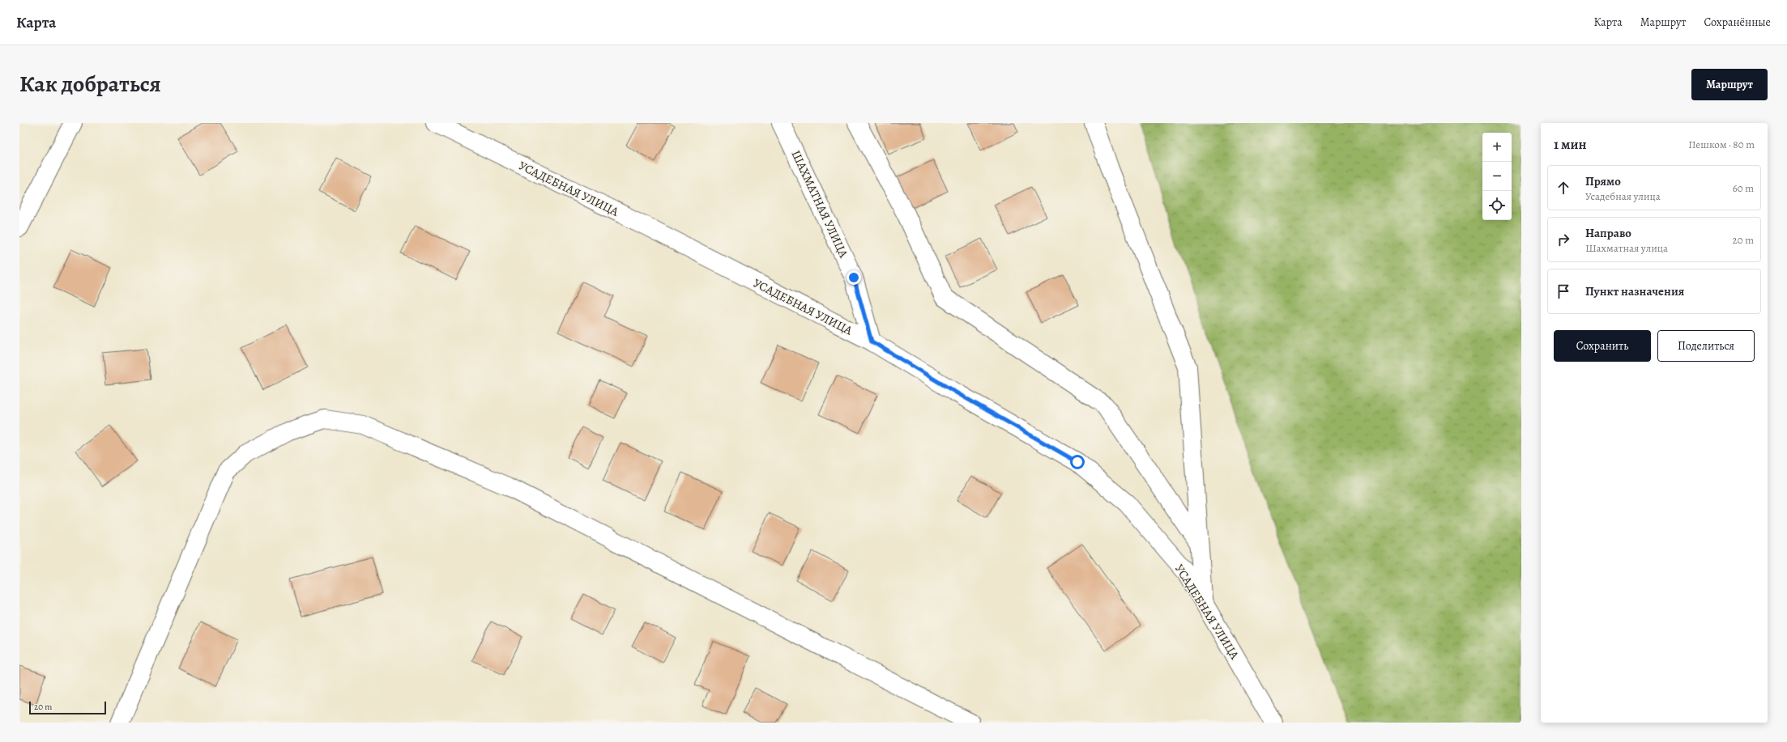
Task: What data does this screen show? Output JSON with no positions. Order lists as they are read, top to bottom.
{
  "streets": {
    "street": ["УСАДЕБНАЯ УЛИЦА", "ШАХМАТНАЯ УЛИЦА"]
  },
  "crossings": [
    ["УСАДЕБНАЯ УЛИЦА", "ШАХМАТНАЯ УЛИЦА"]
  ],
  "scale_bar": "20 m",
  "page": {
    "header": "Карта",
    "nav": ["Карта", "Маршрут", "Сохранённые"],
    "title": "Как добраться",
    "buttons": [
      "Маршрут",
      ["Сохранить", "Поделиться"]
    ],
    "heading": ["1 мин", "Пешком · 80 m"],
    "map_buttons": ["+", "−"],
    "list": [
      ["Прямо", "Усадебная улица", "60 m"],
      ["Направо", "Шахматная улица", "20 m"],
      "Пункт назначения"
    ],
    "scale": "20 m"
  }
}
